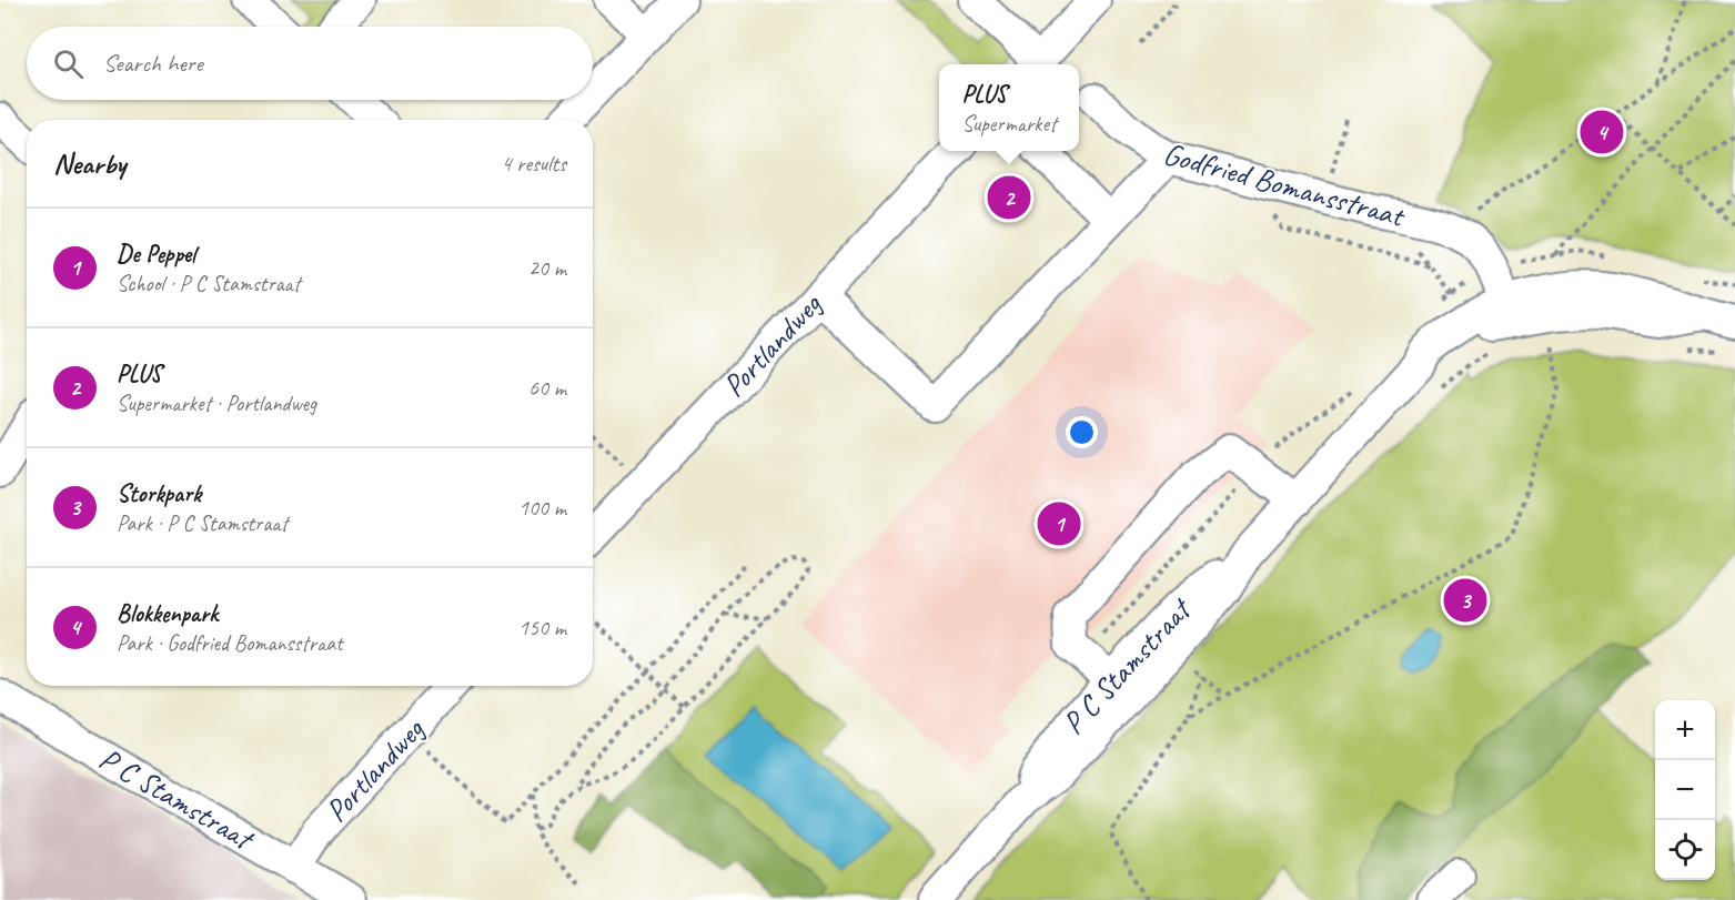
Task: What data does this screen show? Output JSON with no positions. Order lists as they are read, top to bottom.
{
  "streets": {
    "street": ["Godfried Bomansstraat", "Portlandweg", "P C Stamstraat"]
  },
  "crossings": [
    ["Godfried Bomansstraat", "P C Stamstraat"],
    ["Portlandweg", "P C Stamstraat"]
  ],
  "page": {
    "search": "Search here",
    "popup": ["PLUS", "Supermarket"],
    "pins": [
      "4",
      "2",
      "1",
      "3"
    ],
    "heading": ["Nearby", "4 results"],
    "list": [
      {
        "mark": "1",
        "name": "De Peppel",
        "note": "School · P C Stamstraat",
        "value": "20 m"
      },
      {
        "mark": "2",
        "name": "PLUS",
        "note": "Supermarket · Portlandweg",
        "value": "60 m"
      },
      {
        "mark": "3",
        "name": "Storkpark",
        "note": "Park · P C Stamstraat",
        "value": "100 m"
      },
      {
        "mark": "4",
        "name": "Blokkenpark",
        "note": "Park · Godfried Bomansstraat",
        "value": "150 m"
      }
    ],
    "map_buttons": ["+", "−"]
  }
}
